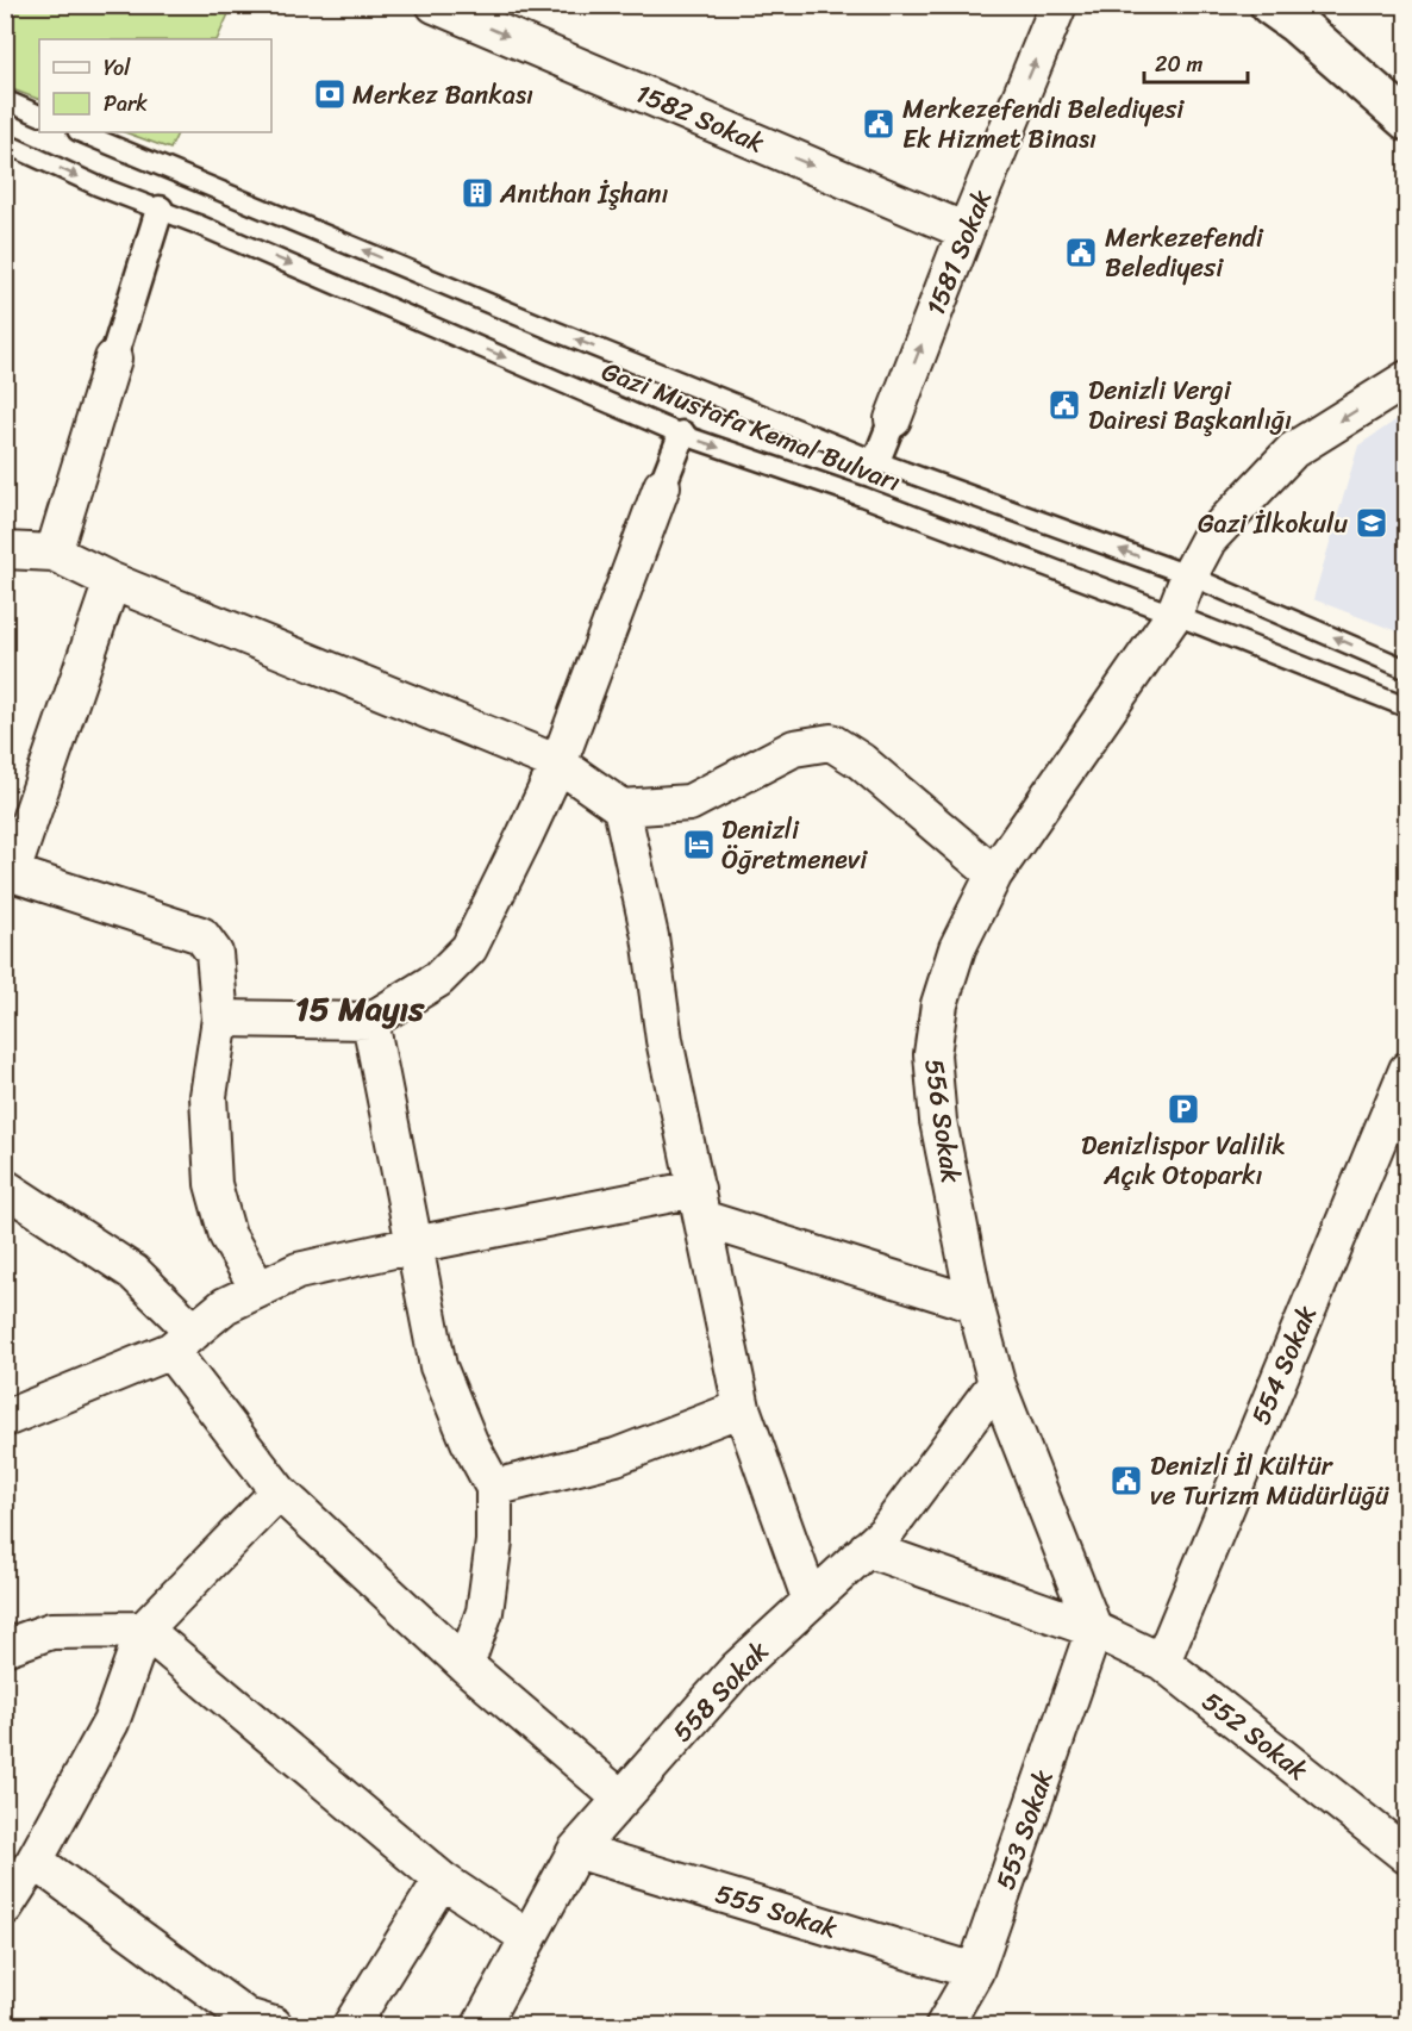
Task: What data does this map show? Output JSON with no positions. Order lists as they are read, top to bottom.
{
  "streets": {
    "street": [
      "1582 Sokak",
      "1581 Sokak",
      "556 Sokak",
      "554 Sokak",
      "558 Sokak",
      "552 Sokak",
      "553 Sokak",
      "555 Sokak"
    ],
    "lane": ["Gazi Mustafa Kemal Bulvarı"]
  },
  "crossings": [
    ["1582 Sokak", "1581 Sokak"],
    ["1581 Sokak", "Gazi Mustafa Kemal Bulvarı"],
    ["Gazi Mustafa Kemal Bulvarı", "556 Sokak"],
    ["556 Sokak", "558 Sokak"],
    ["556 Sokak", "552 Sokak"],
    ["556 Sokak", "553 Sokak"],
    ["554 Sokak", "552 Sokak"],
    ["558 Sokak", "552 Sokak"],
    ["558 Sokak", "555 Sokak"],
    ["552 Sokak", "553 Sokak"],
    ["553 Sokak", "555 Sokak"]
  ],
  "one_way": ["1582 Sokak", "1581 Sokak"],
  "districts": ["15 Mayıs"],
  "places": {
    "bank": ["Merkez Bankası"],
    "public building": [
      "Merkezefendi Belediyesi Ek Hizmet Binası",
      "Merkezefendi Belediyesi",
      "Denizli Vergi Dairesi Başkanlığı",
      "Denizli İl Kültür ve Turizm Müdürlüğü"
    ],
    "building": ["Anıthan İşhanı"],
    "school or university": ["Gazi İlkokulu"],
    "hotel": ["Denizli Öğretmenevi"],
    "parking": ["Denizlispor Valilik Açık Otoparkı"]
  },
  "legend": ["Yol", "Park"],
  "scale_bar": "20 m"
}
